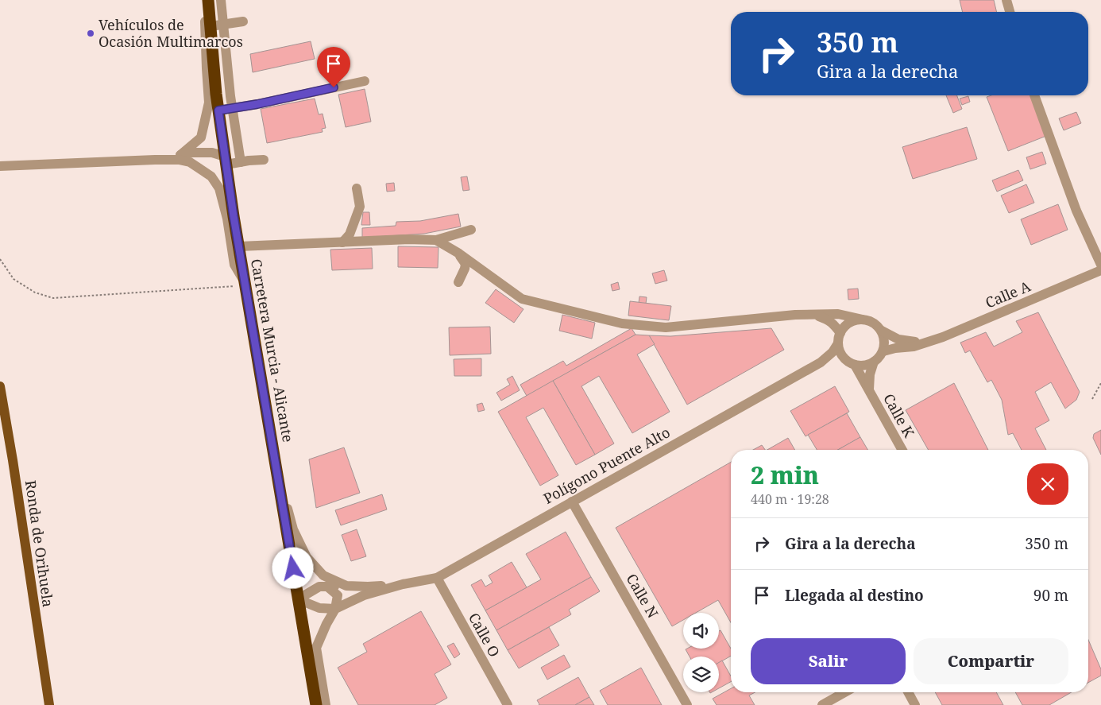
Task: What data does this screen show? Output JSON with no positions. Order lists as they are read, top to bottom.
{
  "streets": {
    "highway": ["Carretera Murcia - Alicante"],
    "main road": ["Ronda de Orihuela"],
    "street": [
      "Calle A",
      "Calle K",
      "Polígono Puente Alto",
      "Calle N",
      "Calle O"
    ]
  },
  "crossings": [
    ["Calle A", "Calle K"],
    ["Calle A", "Polígono Puente Alto"],
    ["Calle K", "Polígono Puente Alto"],
    ["Polígono Puente Alto", "Calle N"],
    ["Polígono Puente Alto", "Calle O"]
  ],
  "places": ["Vehículos de Ocasión Multimarcos"],
  "page": {
    "turn": ["350 m", "Gira a la derecha"],
    "heading": ["2 min", "440 m · 19:28"],
    "list": [
      {
        "name": "Gira a la derecha",
        "value": "350 m"
      },
      {
        "name": "Llegada al destino",
        "value": "90 m"
      }
    ],
    "buttons": ["Salir", "Compartir"]
  }
}
